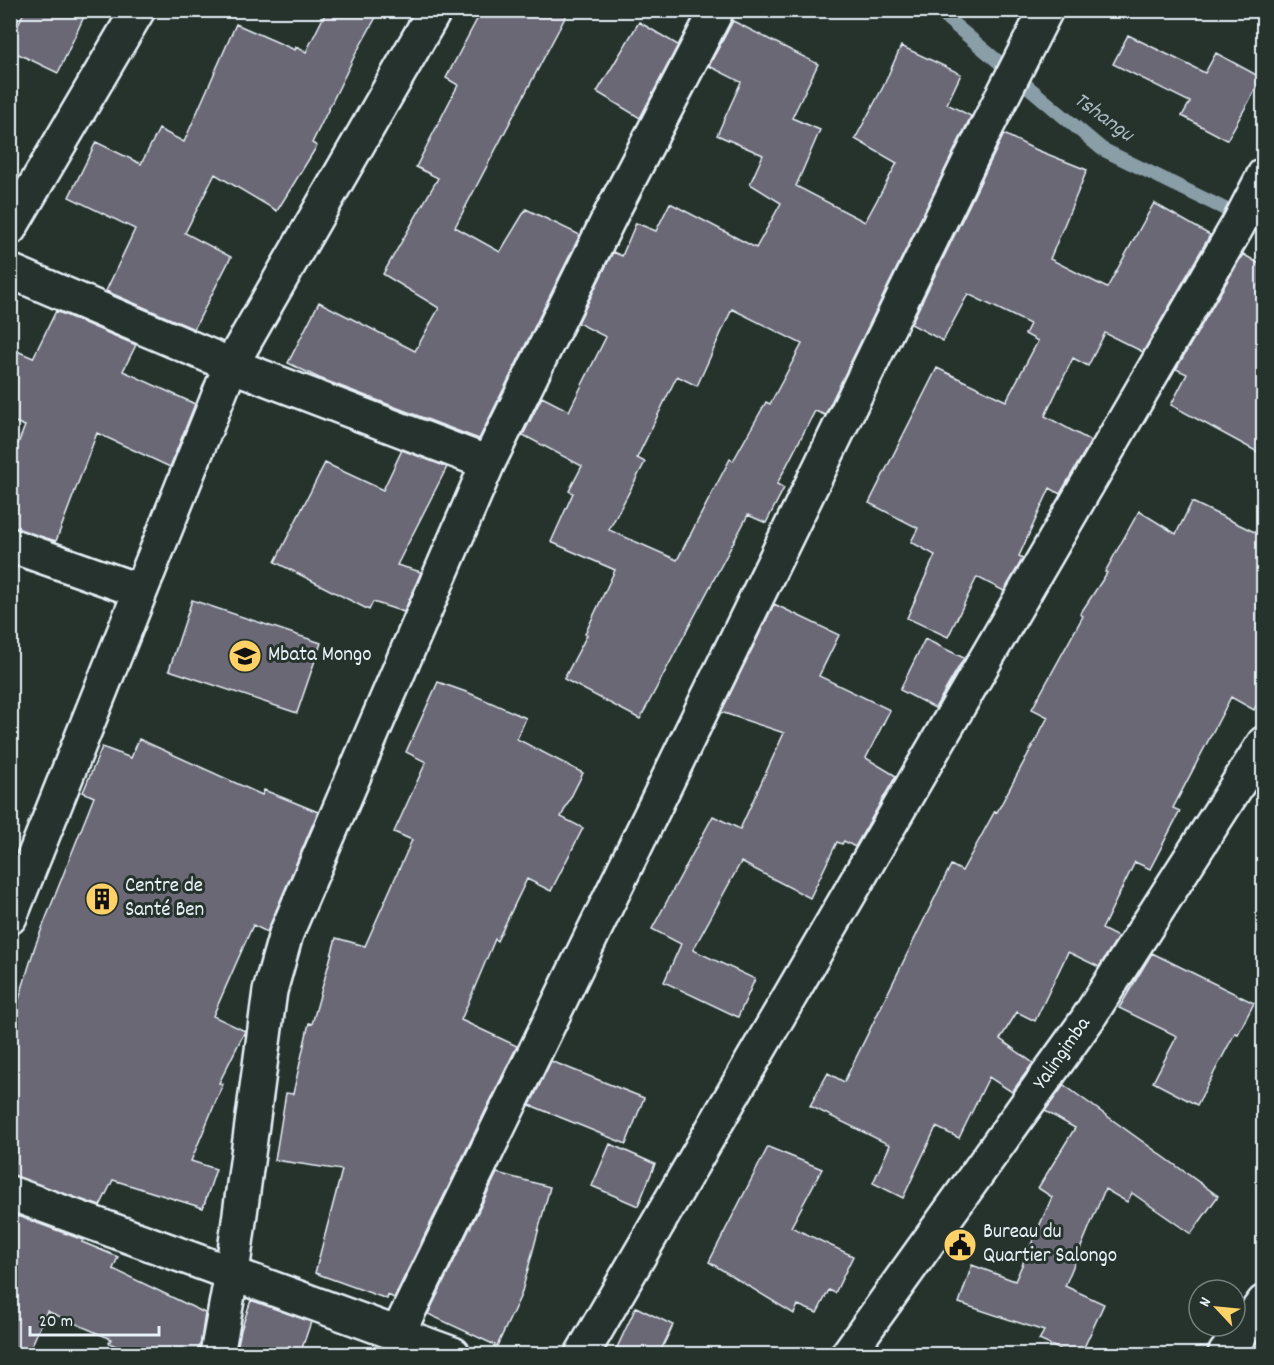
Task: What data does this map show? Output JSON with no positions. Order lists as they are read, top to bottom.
{
  "streets": {
    "street": ["Yalingimba"]
  },
  "water": ["Tshangu"],
  "places": {
    "school or university": ["Mbata Mongo"],
    "building": ["Centre de Santé Ben"],
    "public building": ["Bureau du Quartier Salongo"]
  },
  "scale_bar": "20 m",
  "north": "top left"
}
